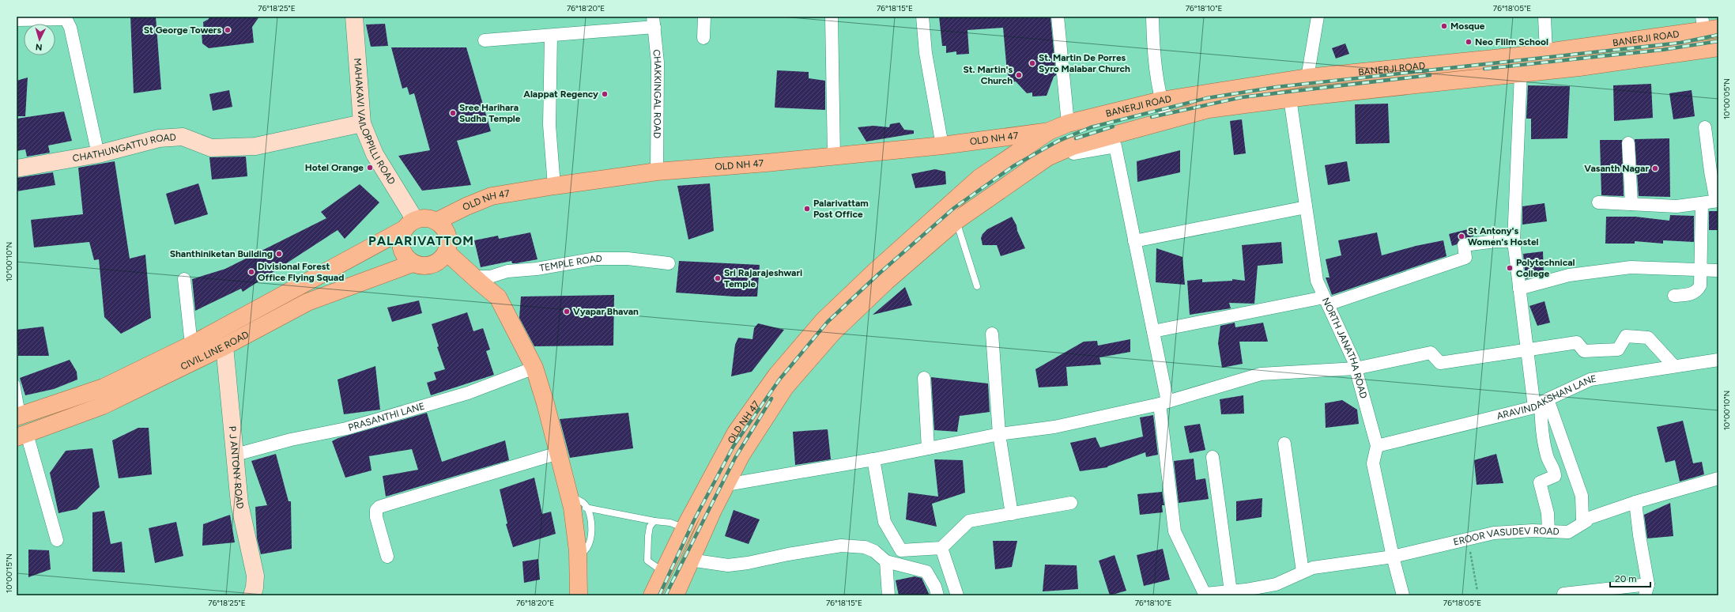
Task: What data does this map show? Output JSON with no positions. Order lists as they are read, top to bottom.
{
  "streets": {
    "main road": ["BANERJI ROAD", "OLD NH 47", "CIVIL LINE ROAD"],
    "street": [
      "CHAKKINGAL ROAD",
      "MAHAKAVI VAILOPPILLI ROAD",
      "CHATHUNGATTU ROAD",
      "TEMPLE ROAD",
      "NORTH JANATHA ROAD",
      "ARAVINDAKSHAN LANE",
      "PRASANTHI LANE",
      "P J ANTONY ROAD",
      "EROOR VASUDEV ROAD"
    ]
  },
  "crossings": [
    ["BANERJI ROAD", "OLD NH 47"],
    ["BANERJI ROAD", "NORTH JANATHA ROAD"],
    ["CHAKKINGAL ROAD", "OLD NH 47"],
    ["MAHAKAVI VAILOPPILLI ROAD", "OLD NH 47"],
    ["MAHAKAVI VAILOPPILLI ROAD", "CHATHUNGATTU ROAD"],
    ["MAHAKAVI VAILOPPILLI ROAD", "CIVIL LINE ROAD"],
    ["OLD NH 47", "CIVIL LINE ROAD"],
    ["NORTH JANATHA ROAD", "ARAVINDAKSHAN LANE"],
    ["NORTH JANATHA ROAD", "EROOR VASUDEV ROAD"],
    ["CIVIL LINE ROAD", "P J ANTONY ROAD"],
    ["PRASANTHI LANE", "P J ANTONY ROAD"]
  ],
  "districts": ["PALARIVATTOM"],
  "places": [
    "Mosque",
    "St George Towers",
    "Neo FIilm School",
    "St. Martin De Porres Syro Malabar Church",
    "St. Martin's Church",
    "Alappat Regency",
    "Sree Harihara Sudha Temple",
    "Hotel Orange",
    "Vasanth Nagar",
    "Palarivattam Post Office",
    "St Antony's Women's Hostel",
    "Shanthiniketan Building",
    "Polytechnical College",
    "Divisional Forest Office Flying Squad",
    "Sri Rajarajeshwari Temple",
    "Vyapar Bhavan"
  ],
  "scale_bar": "20 m",
  "north": "bottom",
  "coordinates": [
    "76°18'25\"E",
    "76°18'20\"E",
    "76°18'15\"E",
    "76°18'10\"E",
    "76°18'05\"E",
    "10°00'05\"N",
    "10°00'10\"N",
    "10°00'15\"N"
  ]
}
